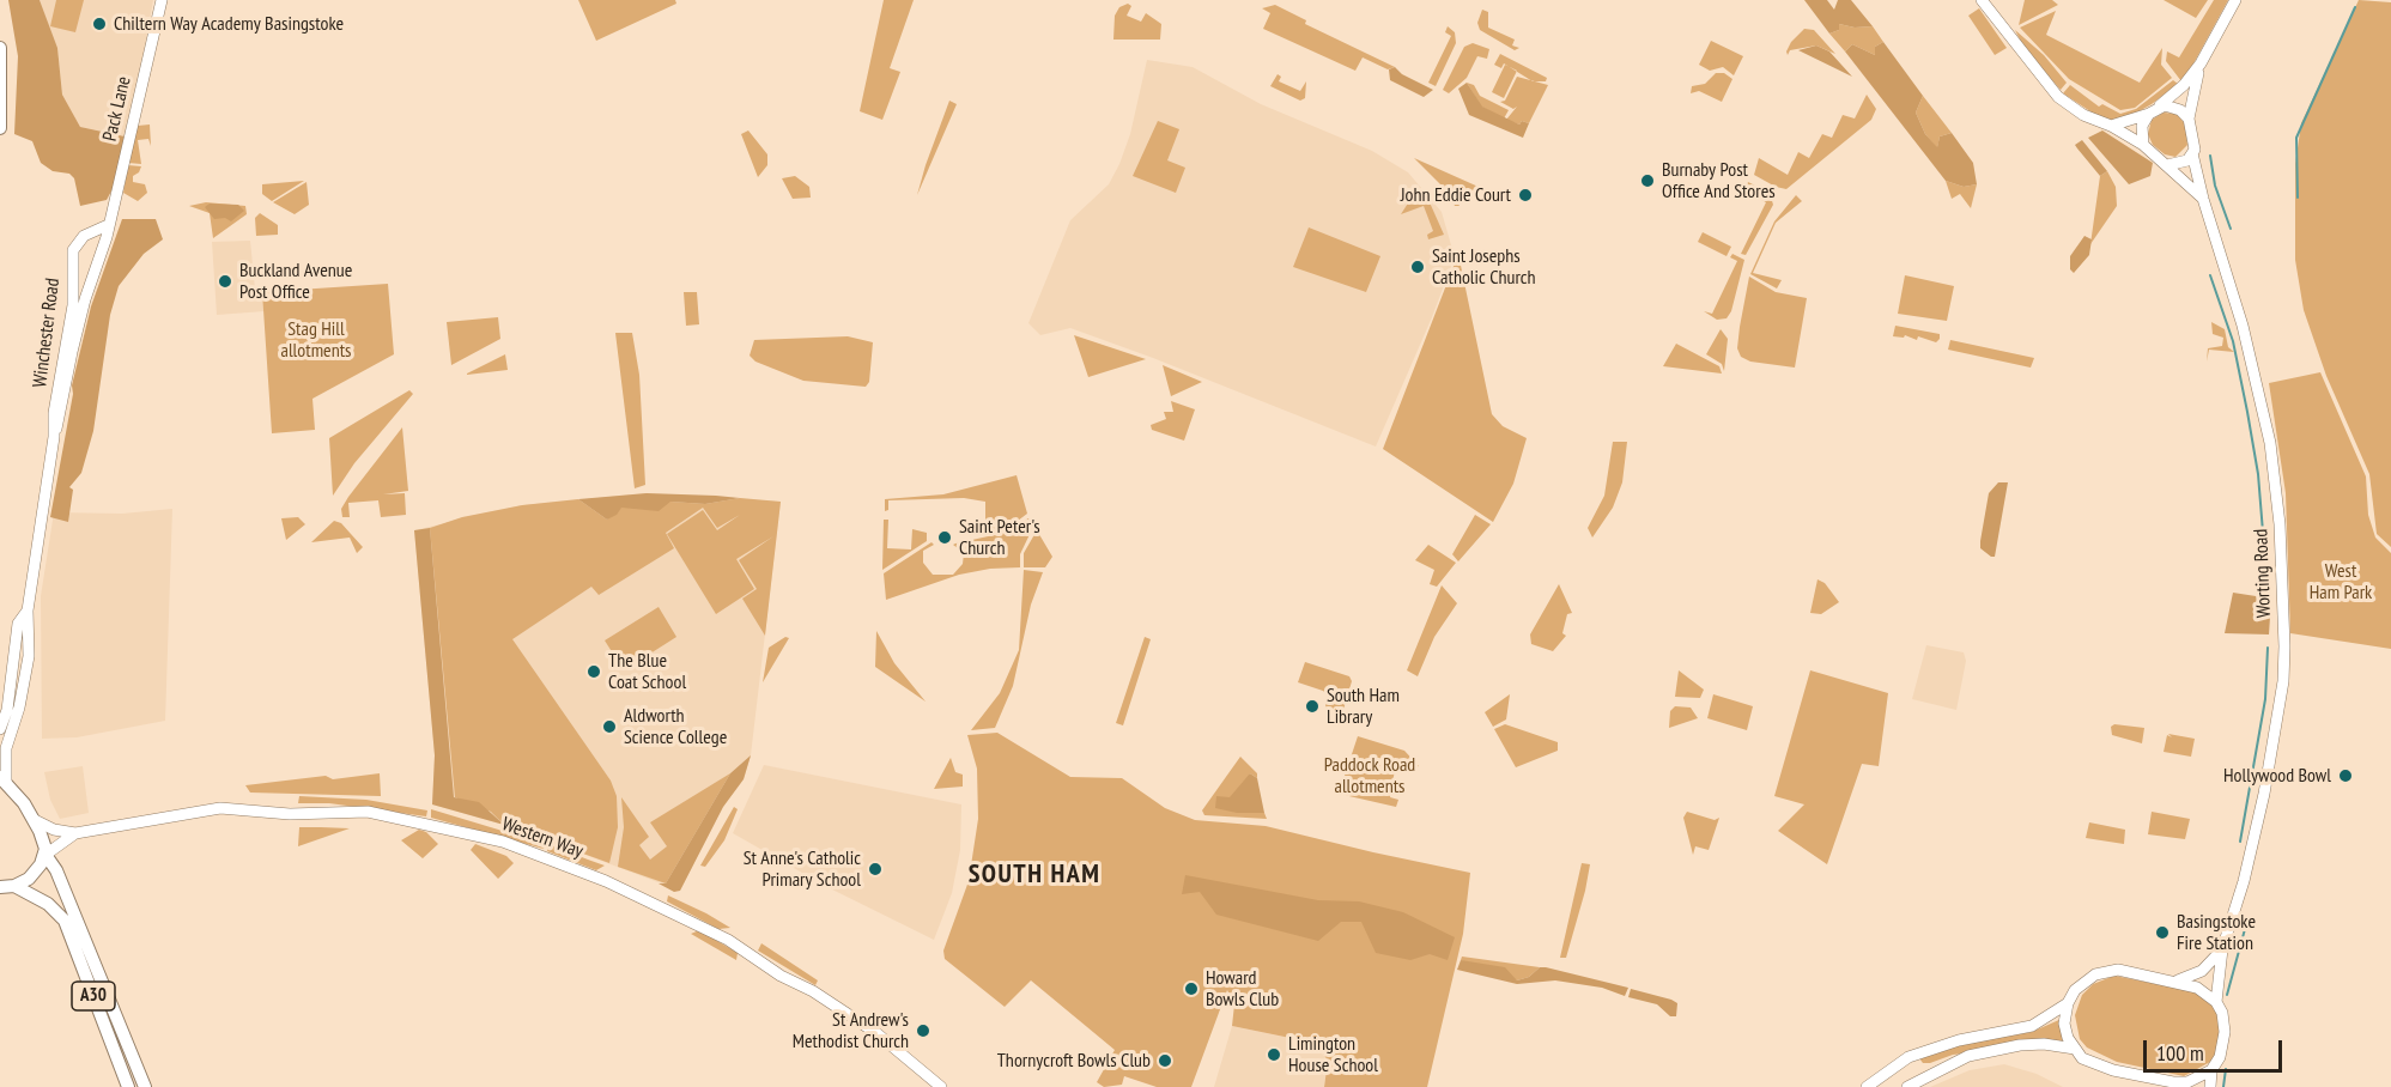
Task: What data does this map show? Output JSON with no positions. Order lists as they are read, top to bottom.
{
  "streets": {
    "main road": ["A30"],
    "street": [
      "Pack Lane",
      "Winchester Road",
      "Worting Road",
      "Western Way"
    ]
  },
  "crossings": [
    ["Pack Lane", "Winchester Road"],
    ["Winchester Road", "A30"],
    ["Western Way", "A30"]
  ],
  "districts": ["SOUTH HAM"],
  "parks": ["Stag Hill allotments", "West Ham Park", "Paddock Road allotments"],
  "places": [
    "Chiltern Way Academy Basingstoke",
    "Burnaby Post Office And Stores",
    "John Eddie Court",
    "Saint Josephs Catholic Church",
    "Buckland Avenue Post Office",
    "Saint Peter's Church",
    "The Blue Coat School",
    "South Ham Library",
    "Aldworth Science College",
    "Hollywood Bowl",
    "St Anne's Catholic Primary School",
    "Basingstoke Fire Station",
    "Howard Bowls Club",
    "St Andrew's Methodist Church",
    "Limington House School",
    "Thornycroft Bowls Club"
  ],
  "scale_bar": "100 m"
}
